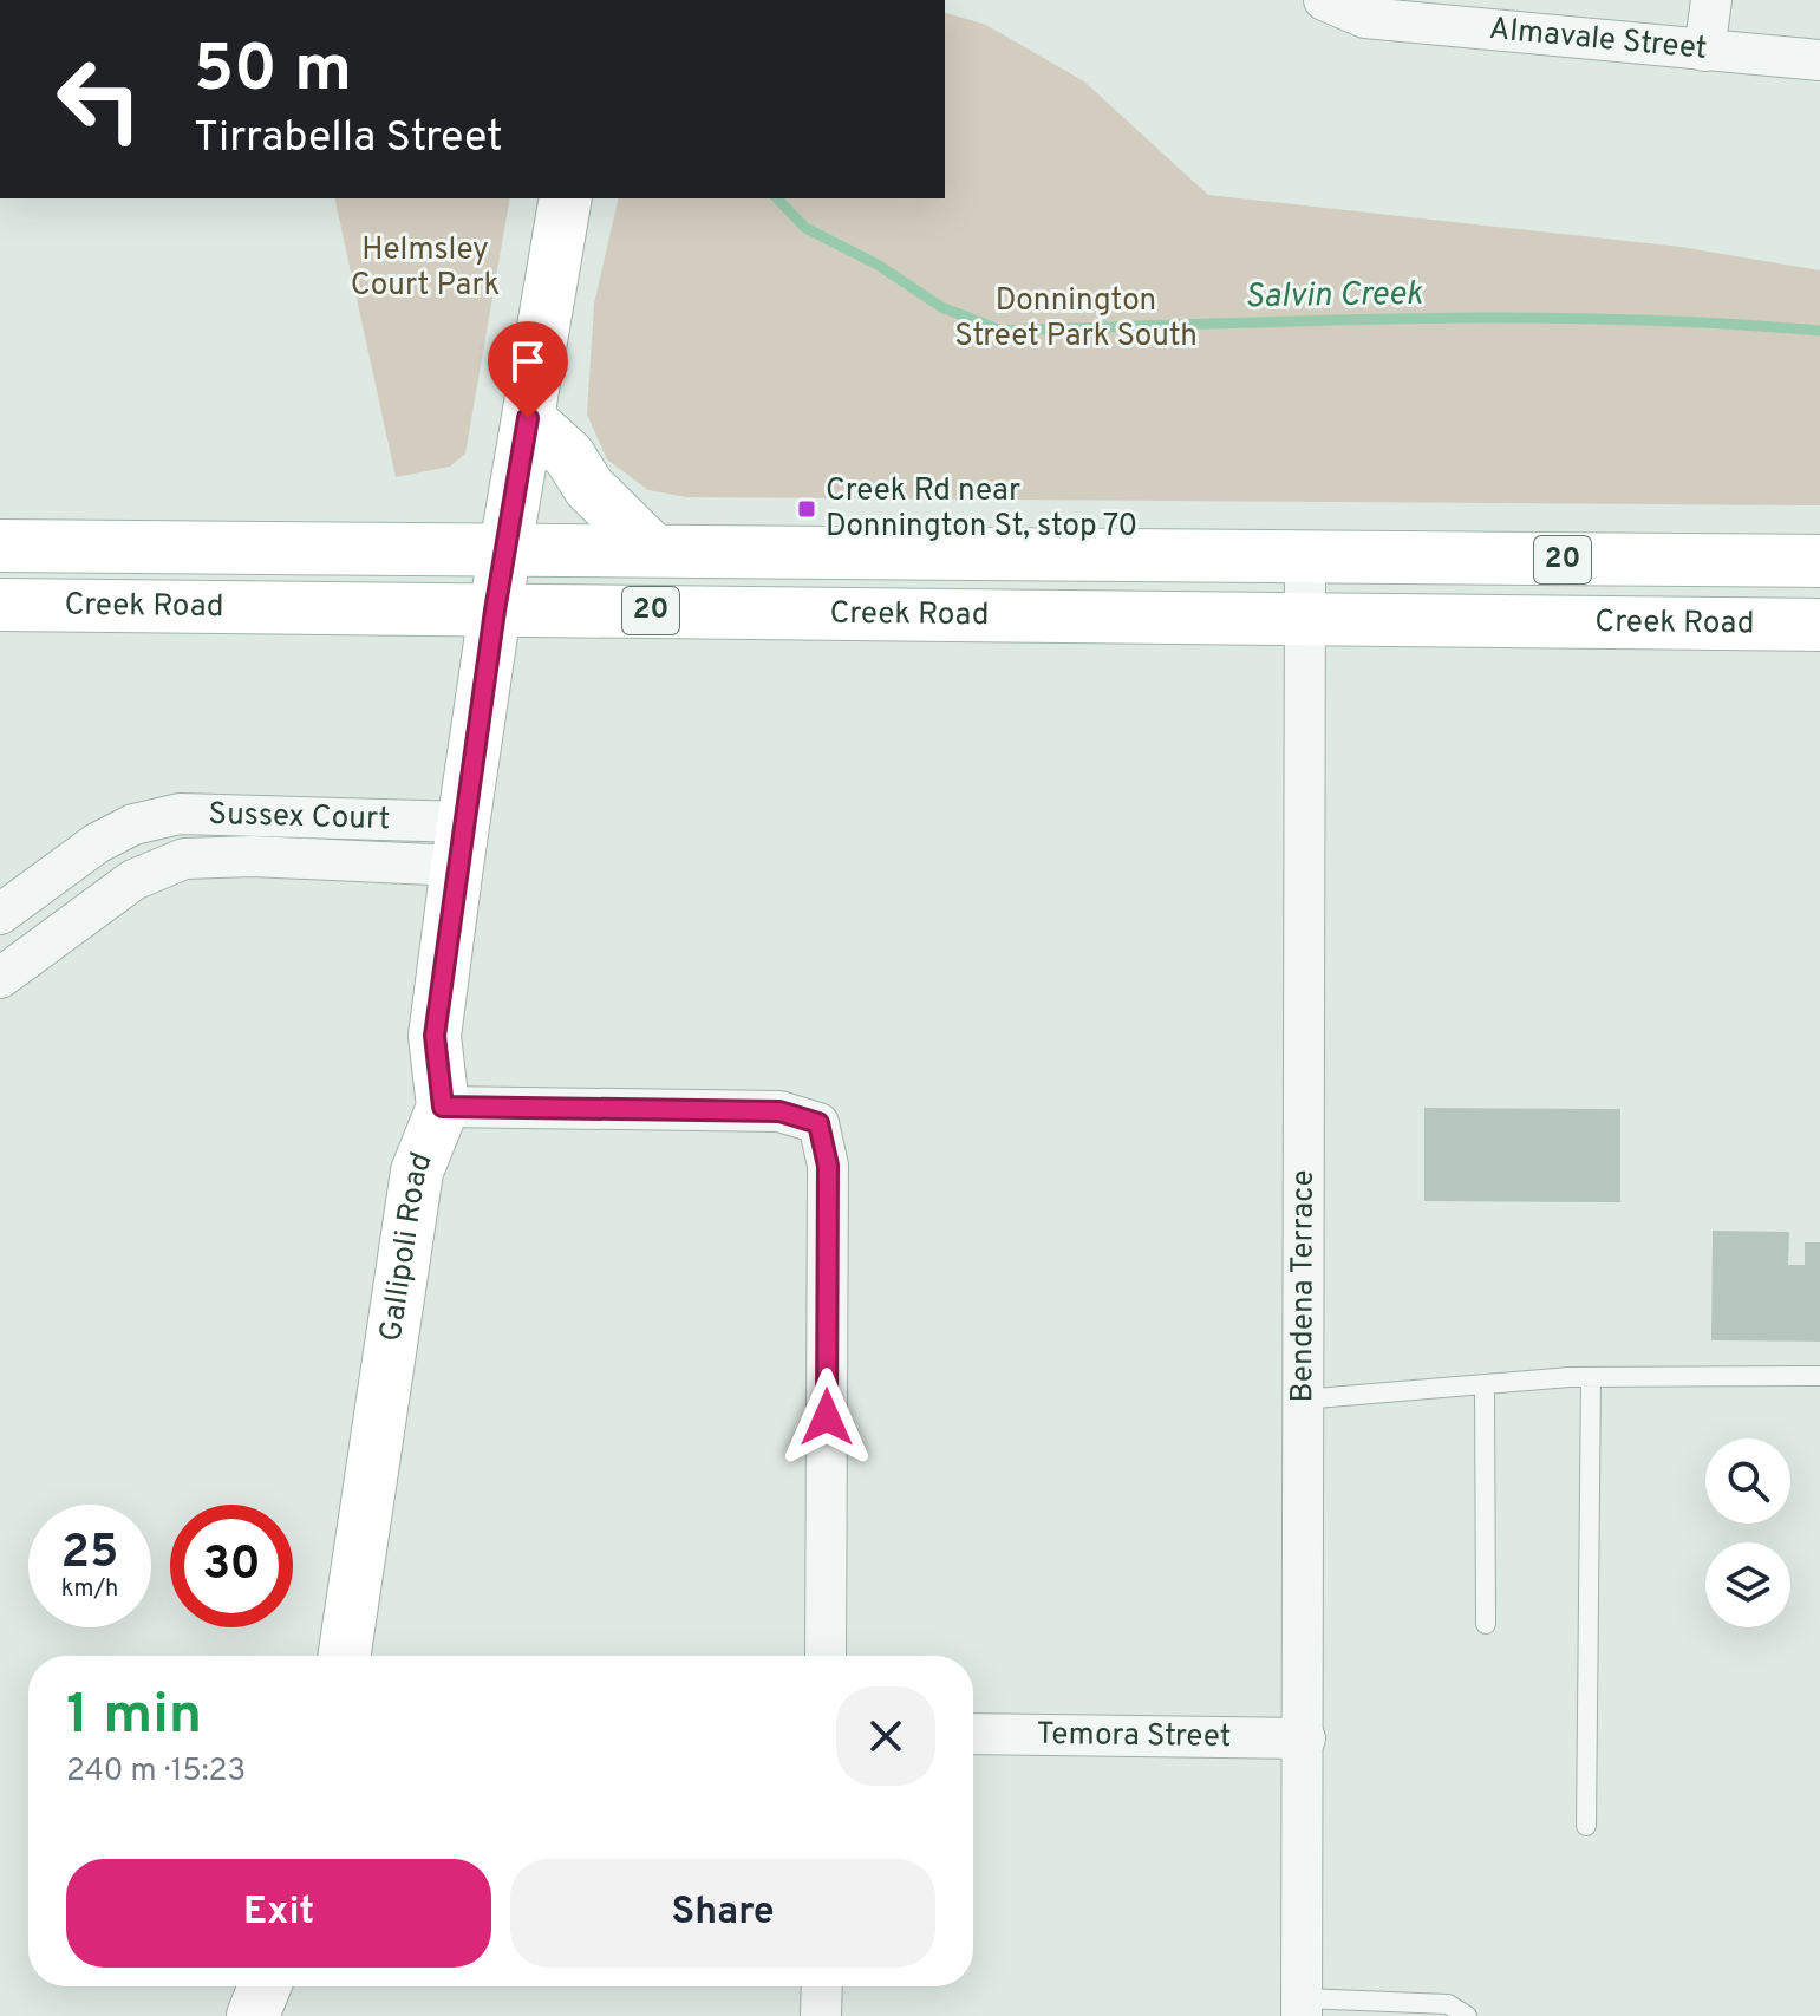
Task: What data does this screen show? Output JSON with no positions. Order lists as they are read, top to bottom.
{
  "streets": {
    "main road": ["20", "Creek Road", "Gallipoli Road"],
    "street": [
      "Almavale Street",
      "Sussex Court",
      "Bendena Terrace",
      "Temora Street"
    ]
  },
  "crossings": [
    ["Creek Road", "Gallipoli Road"],
    ["Creek Road", "Bendena Terrace"],
    ["Sussex Court", "Gallipoli Road"],
    ["Bendena Terrace", "Temora Street"]
  ],
  "water": ["Salvin Creek"],
  "parks": ["Helmsley Court Park", "Donnington Street Park South"],
  "places": {
    "transit": ["Creek Rd near Donnington St, stop 70"]
  },
  "page": {
    "turn": ["50 m", "Tirrabella Street"],
    "speed": "25 km/h",
    "limit": "30",
    "heading": ["1 min", "240 m · 15:23"],
    "buttons": ["Exit", "Share"]
  }
}
